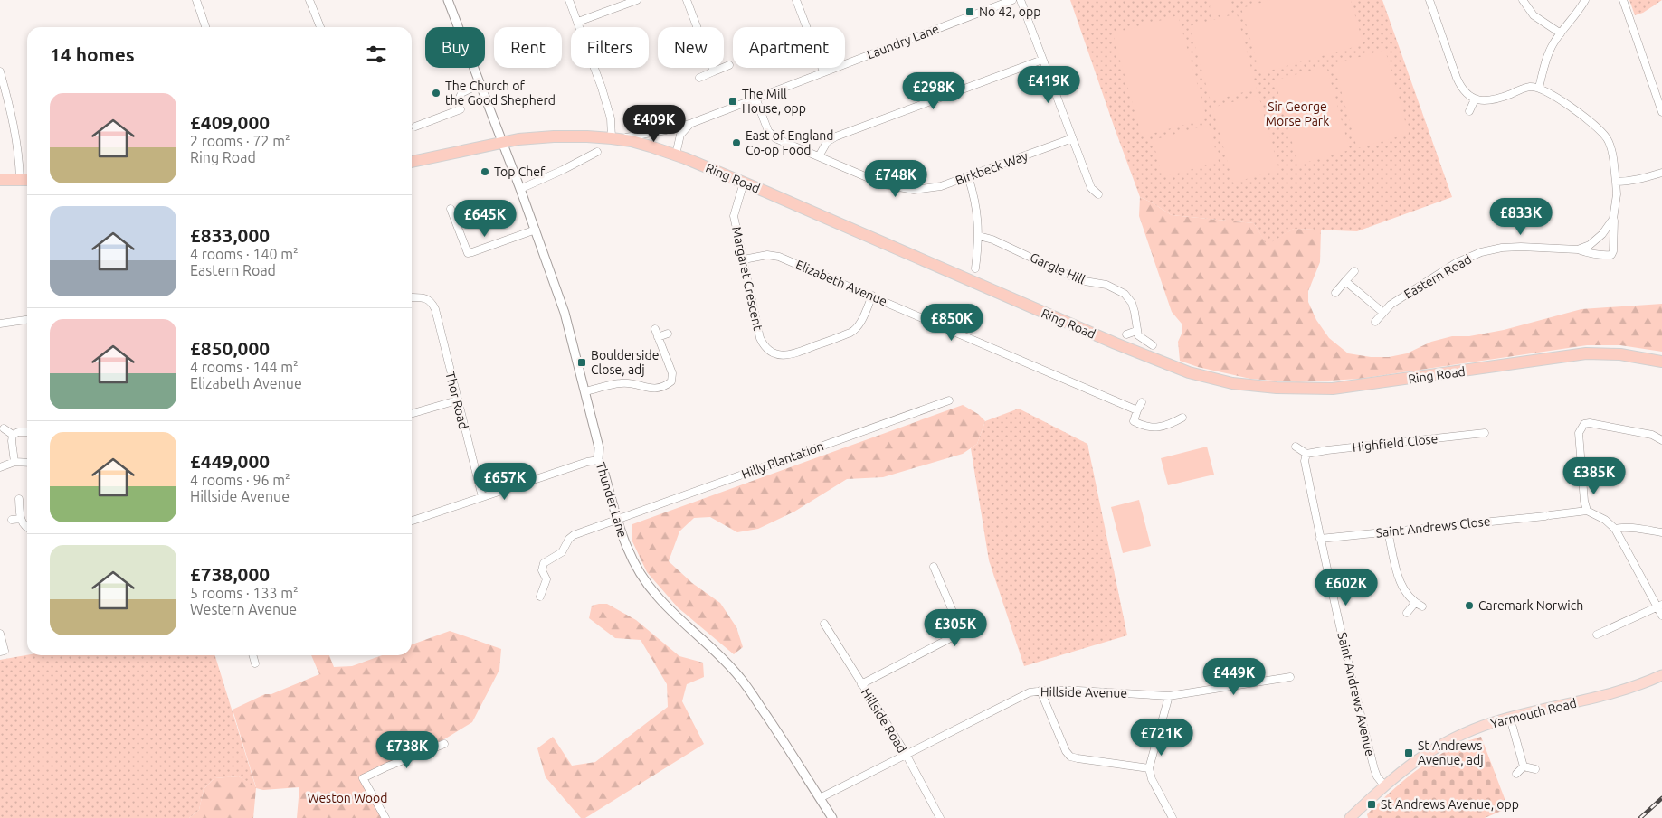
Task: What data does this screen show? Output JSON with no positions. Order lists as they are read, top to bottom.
{
  "streets": {
    "highway": ["Ring Road"],
    "main road": ["Yarmouth Road"],
    "street": [
      "Laundry Lane",
      "Birkbeck Way",
      "Gargle Hill",
      "Eastern Road",
      "Margaret Crescent",
      "Elizabeth Avenue",
      "Thor Road",
      "Highfield Close",
      "Hilly Plantation",
      "Thunder Lane",
      "Saint Andrews Close",
      "Hillside Avenue",
      "Saint Andrews Avenue",
      "Hillside Road"
    ]
  },
  "crossings": [
    ["Laundry Lane", "Birkbeck Way"],
    ["Laundry Lane", "Ring Road"],
    ["Ring Road", "Margaret Crescent"],
    ["Ring Road", "Thunder Lane"],
    ["Margaret Crescent", "Elizabeth Avenue"],
    ["Highfield Close", "Saint Andrews Avenue"],
    ["Hilly Plantation", "Thunder Lane"],
    ["Thunder Lane", "Hillside Avenue"],
    ["Saint Andrews Close", "Saint Andrews Avenue"],
    ["Hillside Avenue", "Hillside Road"],
    ["Saint Andrews Avenue", "Yarmouth Road"]
  ],
  "parks": ["Sir George Morse Park", "Weston Wood"],
  "places": {
    "transit": [
      "No 42, opp",
      "The Mill House, opp",
      "Boulderside Close, adj",
      "St Andrews Avenue, adj",
      "St Andrews Avenue, opp"
    ],
    "other": [
      "The Church of the Good Shepherd",
      "East of England Co-op Food",
      "Top Chef",
      "Caremark Norwich"
    ]
  },
  "page": {
    "chip": [
      "Buy",
      "Rent",
      "Filters",
      "New",
      "Apartment"
    ],
    "heading": "14 homes",
    "price": [
      "£419K",
      "£298K",
      "£409K",
      "£748K",
      "£833K",
      "£645K",
      "£850K",
      "£385K",
      "£657K",
      "£602K",
      "£305K",
      "£449K",
      "£721K",
      "£738K"
    ],
    "list": [
      {
        "name": "£409,000",
        "note": "2 rooms · 72 m² · Ring Road"
      },
      {
        "name": "£833,000",
        "note": "4 rooms · 140 m² · Eastern Road"
      },
      {
        "name": "£850,000",
        "note": "4 rooms · 144 m² · Elizabeth Avenue"
      },
      {
        "name": "£449,000",
        "note": "4 rooms · 96 m² · Hillside Avenue"
      },
      {
        "name": "£738,000",
        "note": "5 rooms · 133 m² · Western Avenue"
      }
    ]
  }
}
